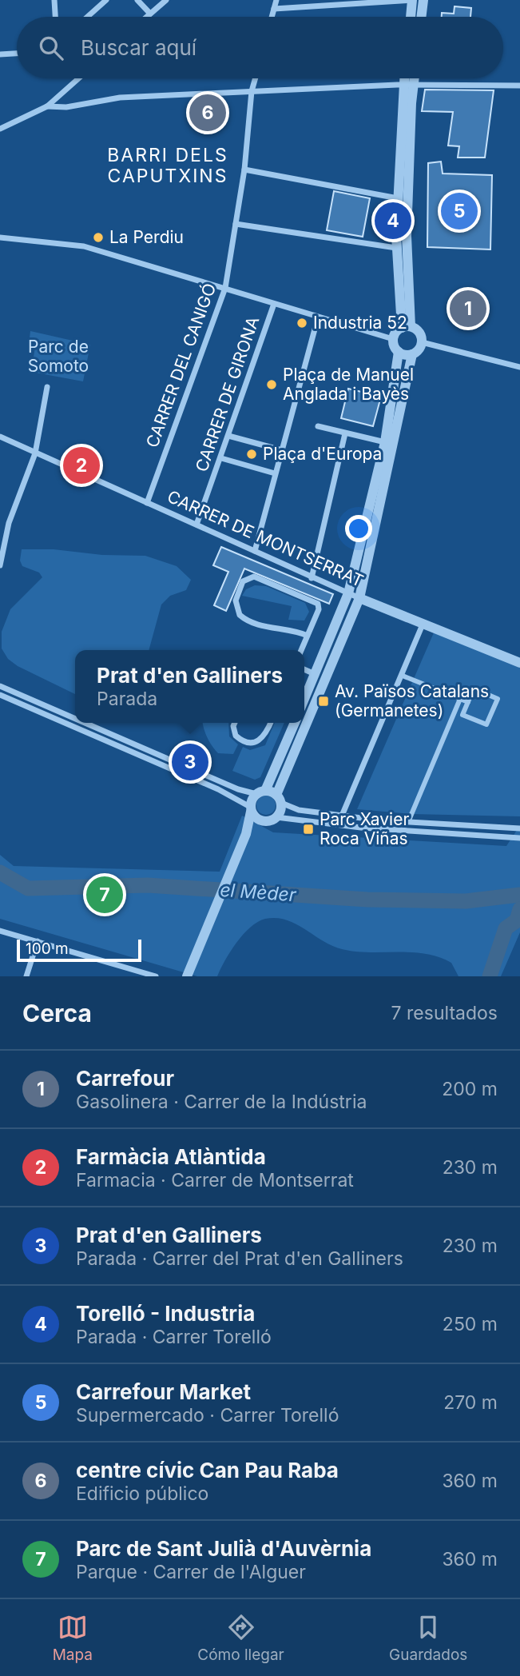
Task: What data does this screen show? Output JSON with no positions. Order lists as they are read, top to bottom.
{
  "streets": {
    "street": ["CARRER DEL CANIGÓ", "CARRER DE GIRONA", "CARRER DE MONTSERRAT"]
  },
  "crossings": [
    ["CARRER DEL CANIGÓ", "CARRER DE MONTSERRAT"],
    ["CARRER DE GIRONA", "CARRER DE MONTSERRAT"]
  ],
  "districts": ["BARRI DELS CAPUTXINS"],
  "water": ["el Mèder"],
  "parks": ["Parc de Somoto"],
  "places": {
    "other": [
      "La Perdiu",
      "Industria 52",
      "Plaça de Manuel Anglada i Bayès",
      "Plaça d'Europa"
    ],
    "transit": ["Av. Països Catalans (Germanetes)", "Parc Xavier Roca Viñas"]
  },
  "scale_bar": "100 m",
  "page": {
    "search": "Buscar aquí",
    "pins": [
      "6",
      "5",
      "4",
      "1",
      "2",
      "3",
      "7"
    ],
    "popup": ["Prat d'en Galliners", "Parada"],
    "scale": "100 m",
    "heading": ["Cerca", "7 resultados"],
    "list": [
      {
        "mark": "1",
        "name": "Carrefour",
        "note": "Gasolinera · Carrer de la Indústria",
        "value": "200 m"
      },
      {
        "mark": "2",
        "name": "Farmàcia Atlàntida",
        "note": "Farmacia · Carrer de Montserrat",
        "value": "230 m"
      },
      {
        "mark": "3",
        "name": "Prat d'en Galliners",
        "note": "Parada · Carrer del Prat d'en Galliners",
        "value": "230 m"
      },
      {
        "mark": "4",
        "name": "Torelló - Industria",
        "note": "Parada · Carrer Torelló",
        "value": "250 m"
      },
      {
        "mark": "5",
        "name": "Carrefour Market",
        "note": "Supermercado · Carrer Torelló",
        "value": "270 m"
      },
      {
        "mark": "6",
        "name": "centre cívic Can Pau Raba",
        "note": "Edificio público",
        "value": "360 m"
      },
      {
        "mark": "7",
        "name": "Parc de Sant Julià d'Auvèrnia",
        "note": "Parque · Carrer de l'Alguer",
        "value": "360 m"
      }
    ],
    "nav": ["Mapa", "Cómo llegar", "Guardados"]
  }
}
